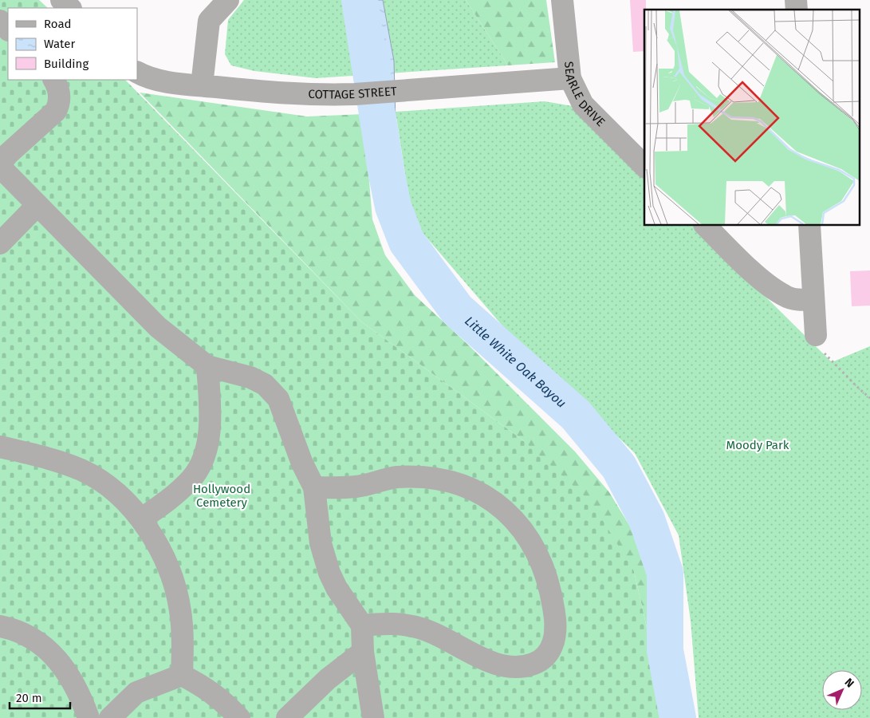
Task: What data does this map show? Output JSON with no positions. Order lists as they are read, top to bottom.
{
  "streets": {
    "street": ["SEARLE DRIVE", "COTTAGE STREET"]
  },
  "crossings": [
    ["SEARLE DRIVE", "COTTAGE STREET"]
  ],
  "water": ["Little White Oak Bayou"],
  "parks": ["Moody Park", "Hollywood Cemetery"],
  "legend": ["Road", "Water", "Building"],
  "scale_bar": "20 m",
  "north": "top right"
}
